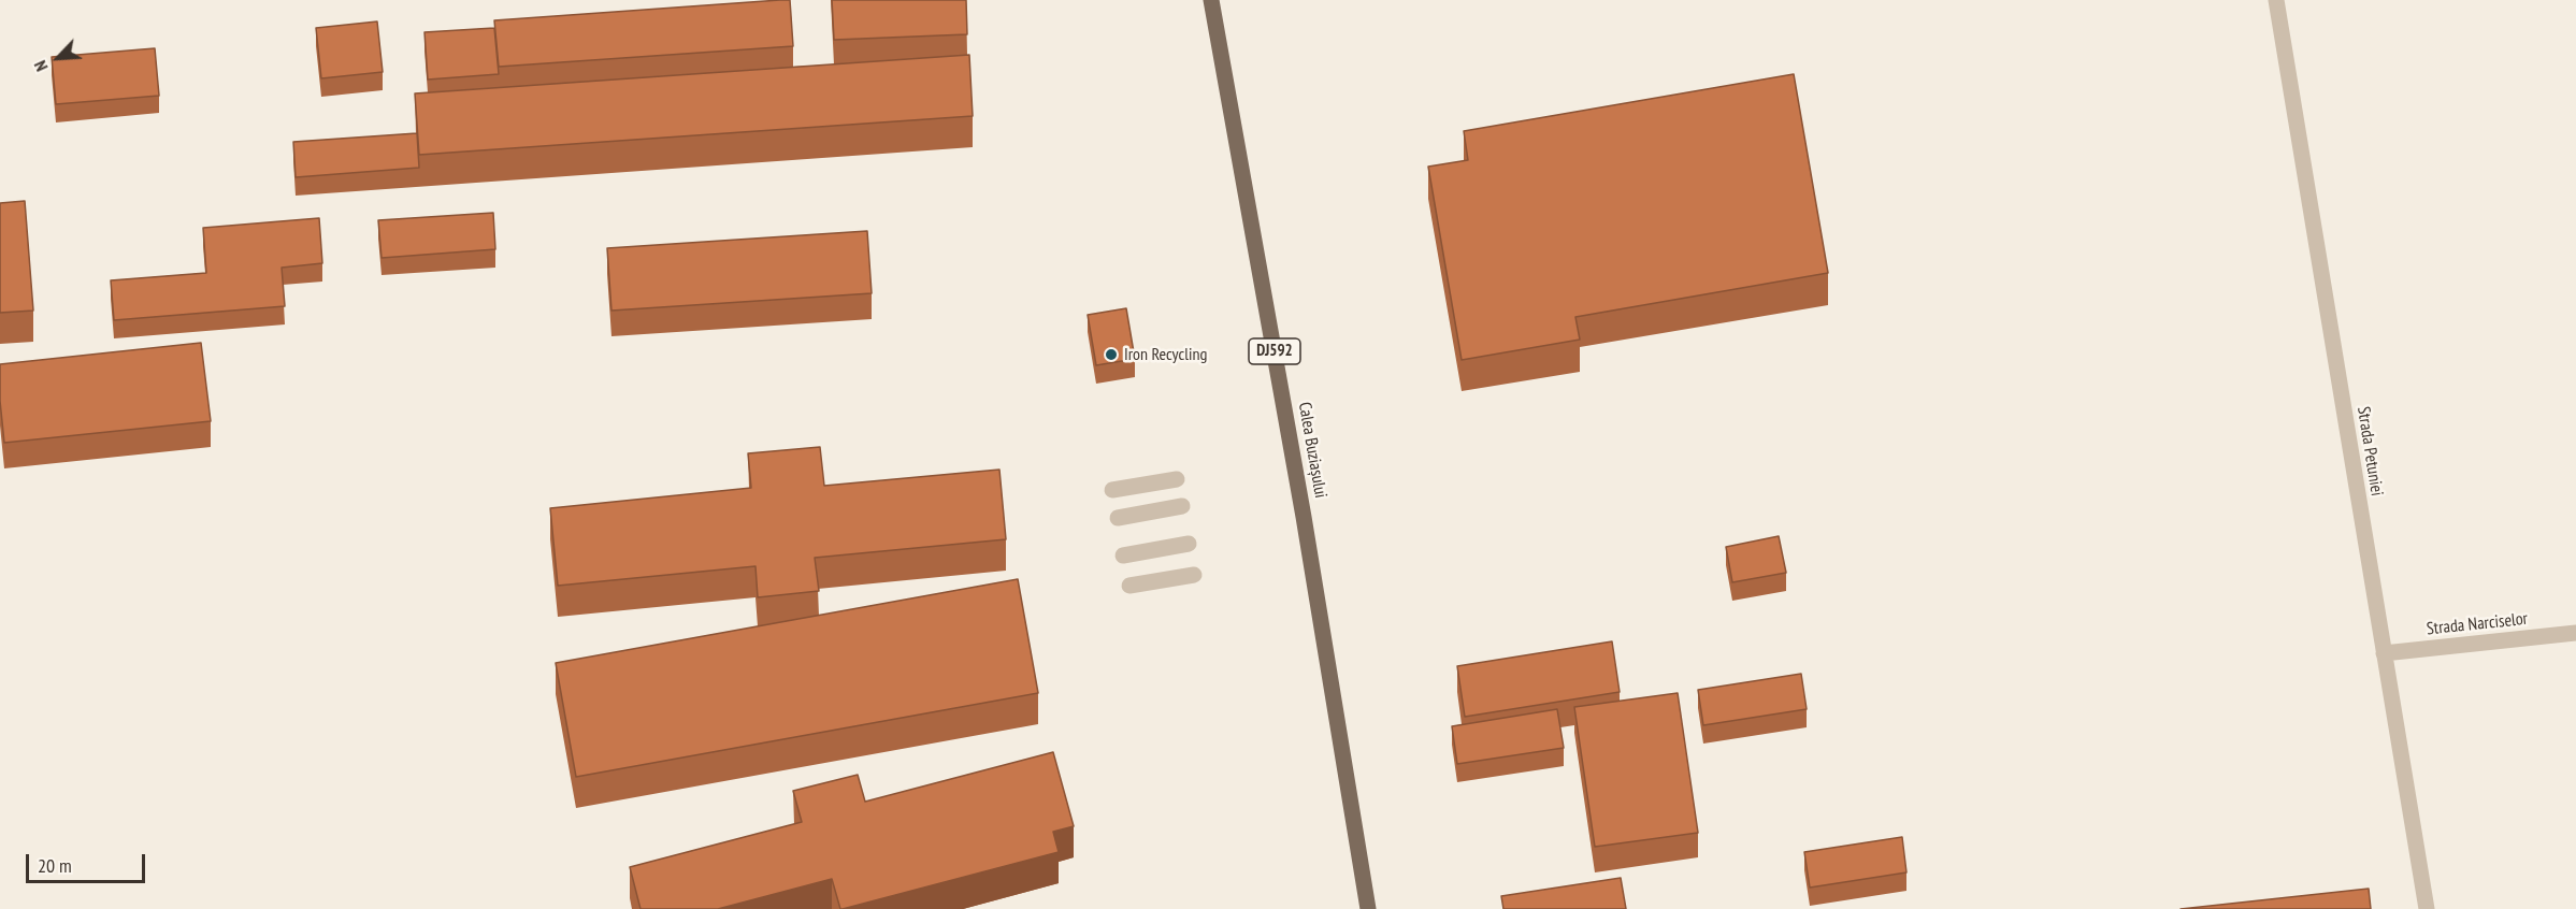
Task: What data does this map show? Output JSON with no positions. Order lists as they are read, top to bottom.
{
  "streets": {
    "main road": ["DJ592", "Calea Buziașului"],
    "street": ["Strada Petuniei", "Strada Narciselor"]
  },
  "crossings": [
    ["Strada Petuniei", "Strada Narciselor"]
  ],
  "places": ["Iron Recycling"],
  "scale_bar": "20 m",
  "north": "bottom left"
}
